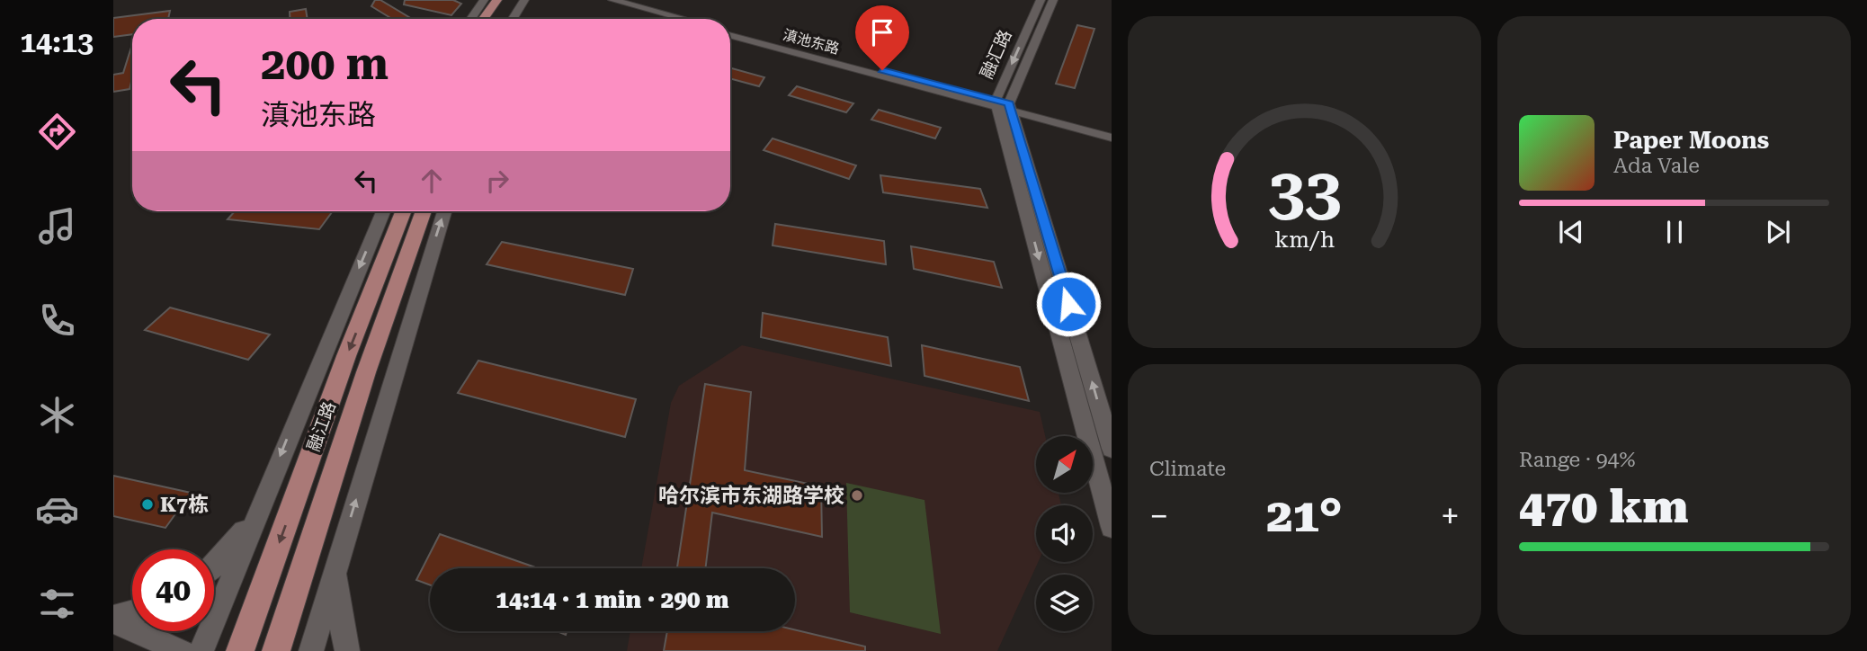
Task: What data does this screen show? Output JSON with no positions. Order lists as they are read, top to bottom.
{
  "streets": {
    "main road": ["融江路"],
    "street": ["滇池东路", "融汇路"]
  },
  "crossings": [
    ["滇池东路", "融汇路"]
  ],
  "places": ["哈尔滨市东湖路学校", "K7栋"],
  "north": "top right",
  "page": {
    "tabs": "14:13",
    "turn": ["200 m", "滇池东路"],
    "song": ["Paper Moons", "Ada Vale"],
    "tile": [
      "Climate",
      ["Range · 94%", "470 km"]
    ],
    "heat": ["−", "21°", "+"],
    "limit": "40",
    "trip": "14:14 · 1 min · 290 m",
    "gauge": ["33", "km/h"]
  }
}
